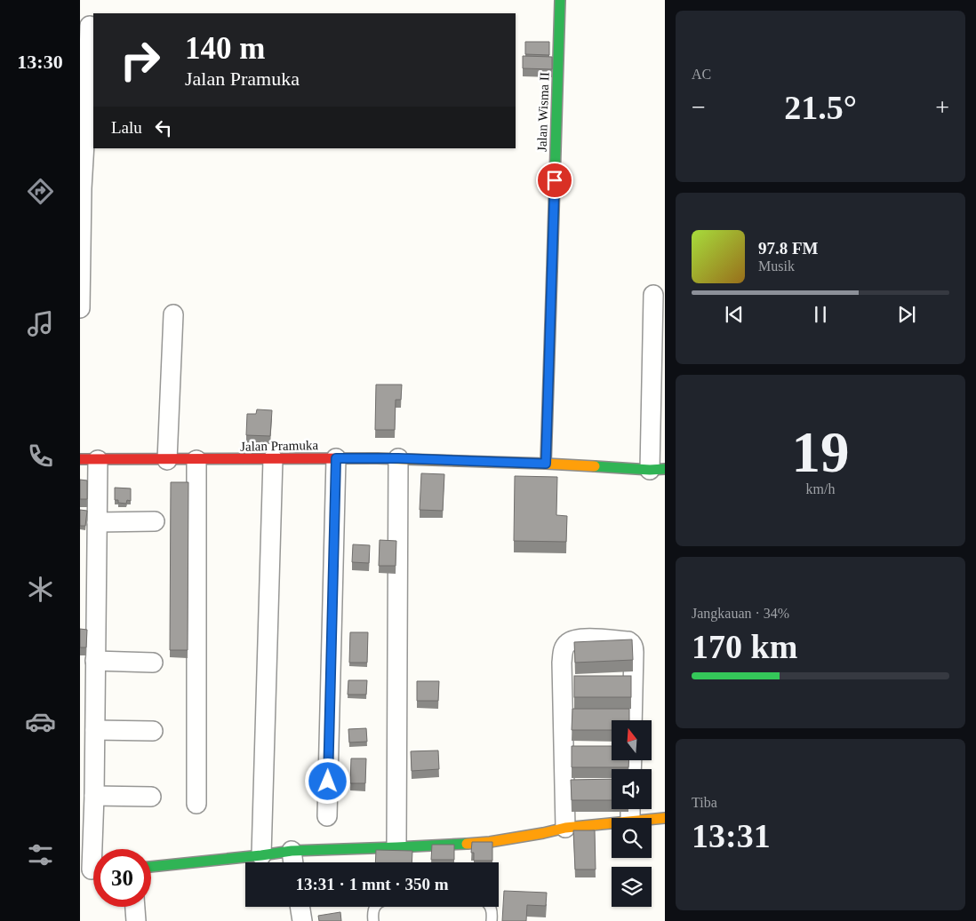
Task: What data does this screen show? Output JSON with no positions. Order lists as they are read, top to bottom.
{
  "streets": {
    "street": ["Jalan Wisma II", "Jalan Pramuka"]
  },
  "crossings": [
    ["Jalan Wisma II", "Jalan Pramuka"]
  ],
  "north": "top",
  "page": {
    "tabs": "13:30",
    "tile": [
      "AC",
      ["19", "km/h"],
      ["Jangkauan · 34%", "170 km"],
      ["Tiba", "13:31"]
    ],
    "turn": ["140 m", "Jalan Pramuka"],
    "heat": ["−", "21.5°", "+"],
    "then": "Lalu",
    "song": ["97.8 FM", "Musik"],
    "limit": "30",
    "trip": "13:31 · 1 mnt · 350 m"
  }
}
